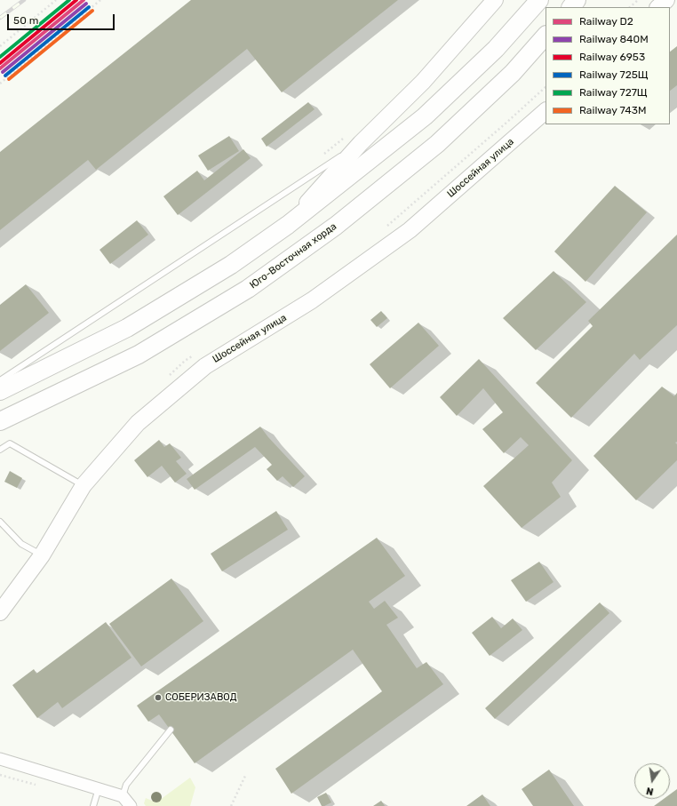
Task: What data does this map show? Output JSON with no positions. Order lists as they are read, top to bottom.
{
  "streets": {
    "main road": ["Шоссейная улица", "Юго-Восточная хорда"]
  },
  "places": ["СОБЕРИЗАВОД"],
  "lines": [
    "rail line D2",
    "rail line 6953",
    "rail line 727Щ",
    "rail line 840М",
    "rail line 725Щ",
    "rail line 743М"
  ],
  "legend": [
    "Railway D2",
    "Railway 840М",
    "Railway 6953",
    "Railway 725Щ",
    "Railway 727Щ",
    "Railway 743М"
  ],
  "scale_bar": "50 m",
  "north": "bottom"
}
